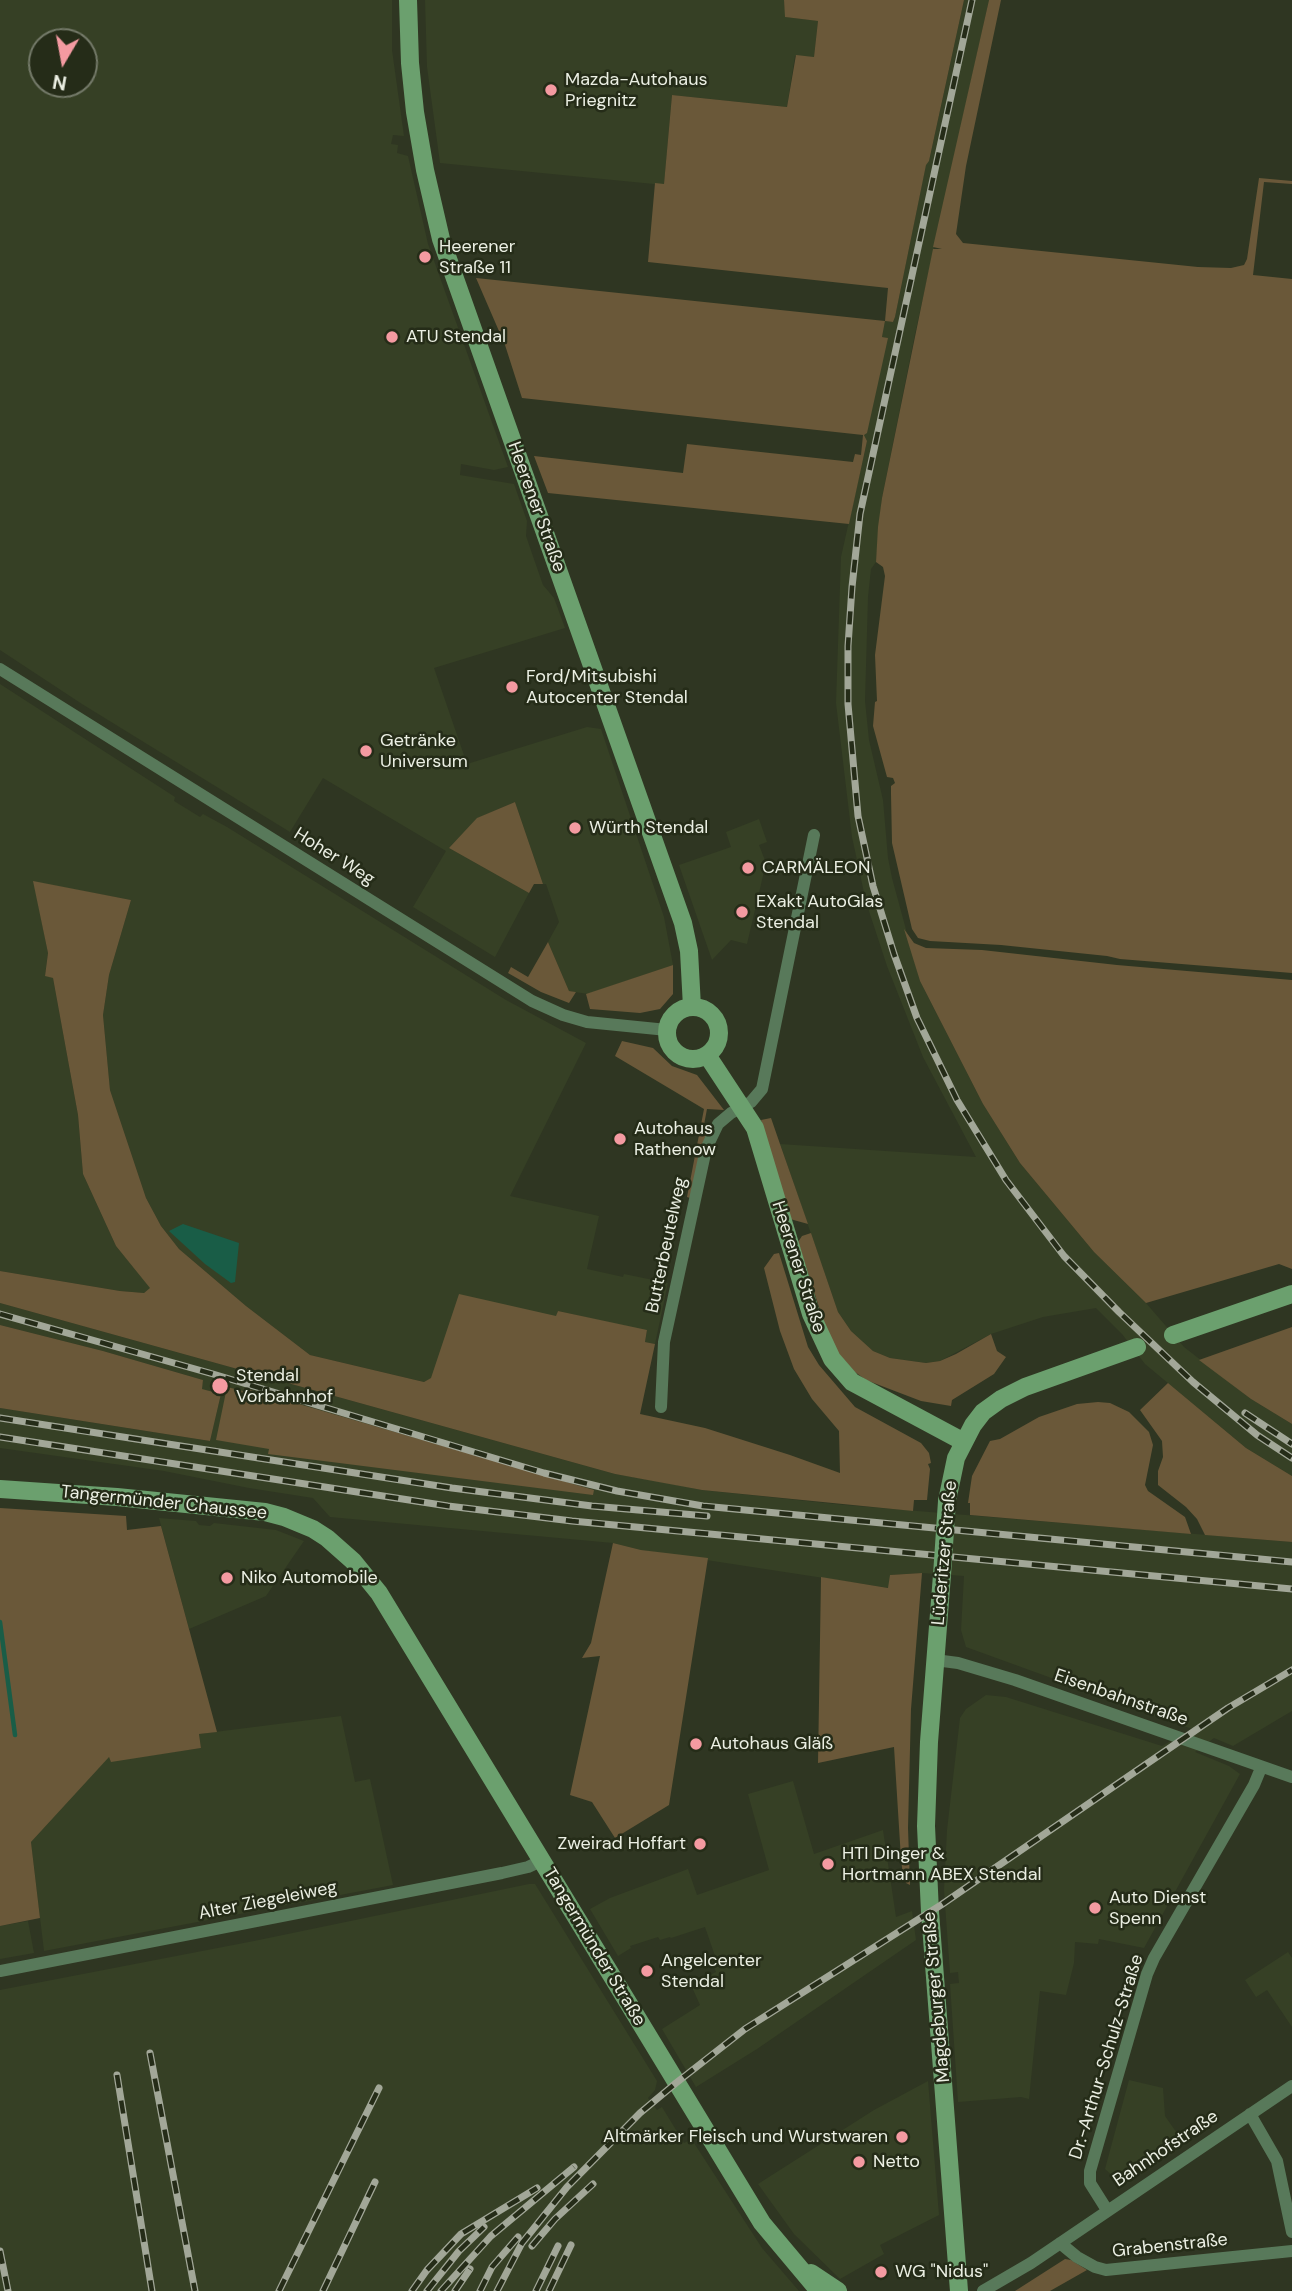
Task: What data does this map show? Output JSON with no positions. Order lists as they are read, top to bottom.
{
  "streets": {
    "main road": [
      "Heerener Straße",
      "Tangermünder Chaussee",
      "Lüderitzer Straße",
      "Tangermünder Straße",
      "Magdeburger Straße"
    ],
    "street": [
      "Hoher Weg",
      "Butterbeutelweg",
      "Eisenbahnstraße",
      "Alter Ziegeleiweg",
      "Dr.-Arthur-Schulz-Straße",
      "Bahnhofstraße",
      "Grabenstraße"
    ]
  },
  "crossings": [
    ["Heerener Straße", "Hoher Weg"],
    ["Heerener Straße", "Butterbeutelweg"],
    ["Heerener Straße", "Lüderitzer Straße"],
    ["Tangermünder Chaussee", "Tangermünder Straße"],
    ["Lüderitzer Straße", "Eisenbahnstraße"],
    ["Lüderitzer Straße", "Magdeburger Straße"],
    ["Eisenbahnstraße", "Magdeburger Straße"],
    ["Eisenbahnstraße", "Dr.-Arthur-Schulz-Straße"],
    ["Alter Ziegeleiweg", "Tangermünder Straße"],
    ["Dr.-Arthur-Schulz-Straße", "Bahnhofstraße"],
    ["Bahnhofstraße", "Grabenstraße"]
  ],
  "places": [
    "Mazda-Autohaus Priegnitz",
    "Heerener Straße 11",
    "ATU Stendal",
    "Ford/Mitsubishi Autocenter Stendal",
    "Getränke Universum",
    "Würth Stendal",
    "CARMÄLEON",
    "EXakt AutoGlas Stendal",
    "Autohaus Rathenow",
    "Stendal Vorbahnhof",
    "Niko Automobile",
    "Autohaus Gläß",
    "Zweirad Hoffart",
    "HTI Dinger & Hortmann ABEX Stendal",
    "Auto Dienst Spenn",
    "Angelcenter Stendal",
    "Altmärker Fleisch und Wurstwaren",
    "Netto",
    "WG \"Nidus\""
  ],
  "north": "bottom"
}
